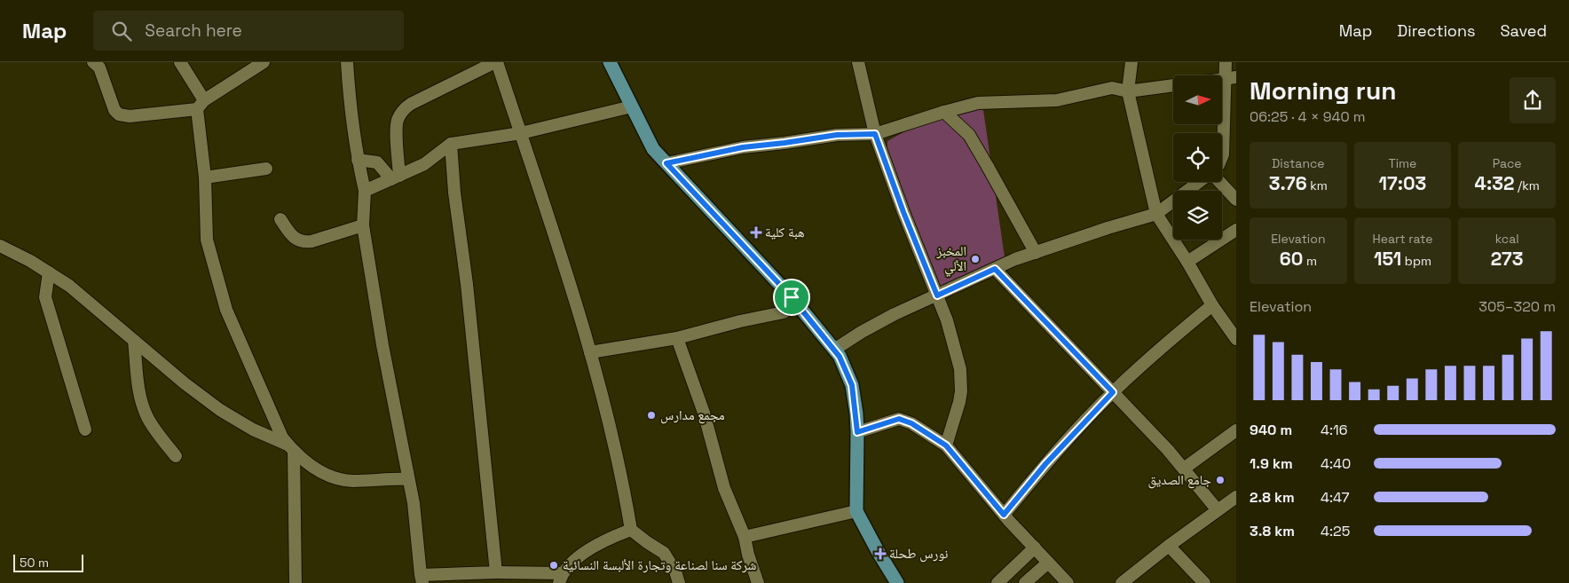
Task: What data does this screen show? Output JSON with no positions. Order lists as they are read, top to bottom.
{
  "places": {
    "health": ["هبة كلية", "نورس طحلة"],
    "other": [
      "المخبز الألي",
      "مجمع مدارس",
      "جامع الصديق",
      "شركة سنا لصناعة وتجارة الألبسة النسائية"
    ]
  },
  "scale_bar": "50 m",
  "north": "right",
  "page": {
    "header": "Map",
    "search": "Search here",
    "nav": ["Map", "Directions", "Saved"],
    "heading": ["Morning run", "06:25 · 4 × 940 m"],
    "stats": [
      ["Distance", "3.76 km"],
      ["Time", "17:03"],
      ["Pace", "4:32 /km"],
      ["Elevation", "60 m"],
      ["Heart rate", "151 bpm"],
      ["kcal", "273"]
    ],
    "chart": ["Elevation", "305–320 m"],
    "list": [
      {
        "name": "940 m",
        "note": "4:16"
      },
      {
        "name": "1.9 km",
        "note": "4:40"
      },
      {
        "name": "2.8 km",
        "note": "4:47"
      },
      {
        "name": "3.8 km",
        "note": "4:25"
      }
    ],
    "scale": "50 m"
  }
}
